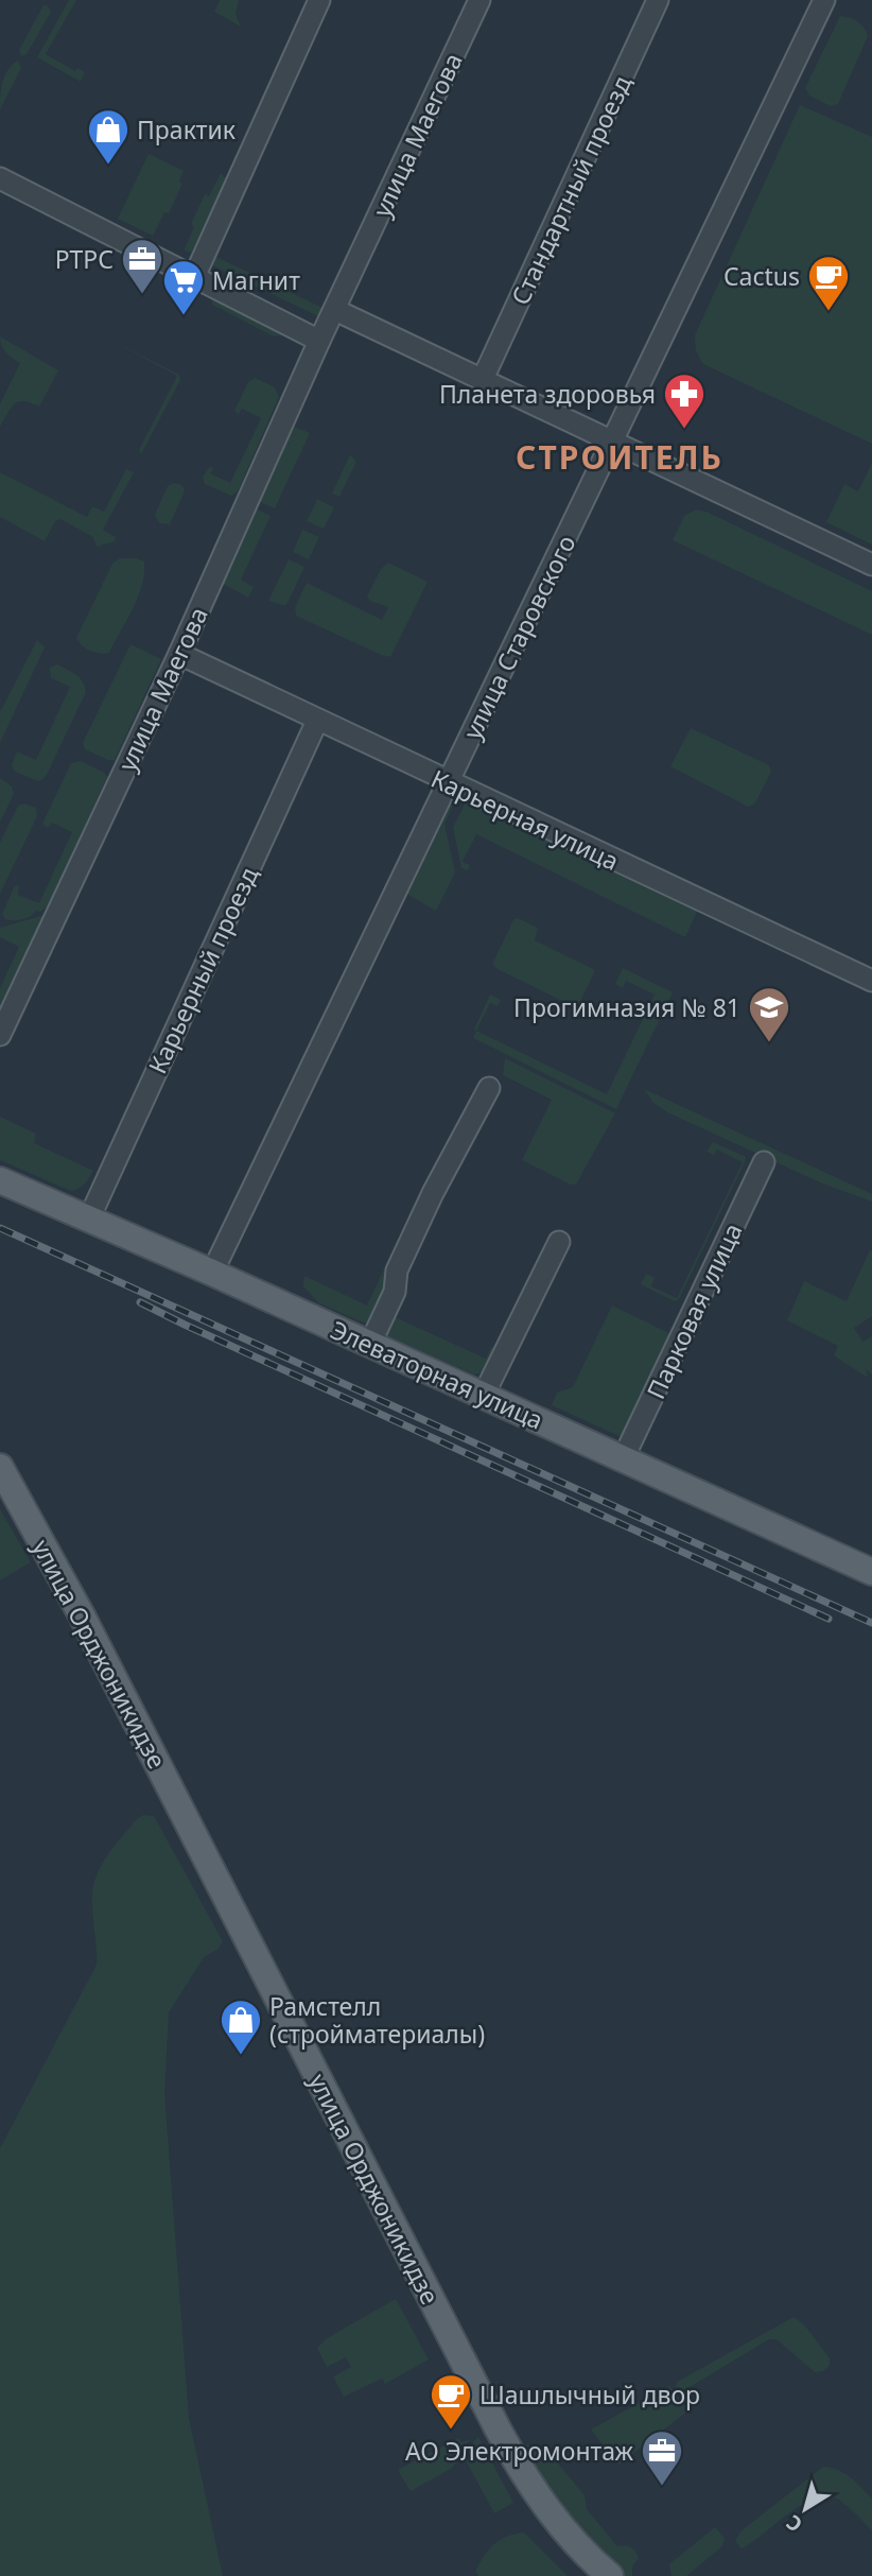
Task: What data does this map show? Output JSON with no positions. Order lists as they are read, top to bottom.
{
  "streets": {
    "main road": ["Элеваторная улица", "улица Орджоникидзе"],
    "street": [
      "улица Маегова",
      "Стандартный проезд",
      "улица Старовского",
      "Карьерная улица",
      "Карьерный проезд",
      "Парковая улица"
    ]
  },
  "crossings": [
    ["улица Маегова", "Карьерная улица"],
    ["улица Старовского", "Карьерная улица"],
    ["улица Старовского", "Элеваторная улица"],
    ["Карьерная улица", "Карьерный проезд"],
    ["Карьерный проезд", "Элеваторная улица"],
    ["Парковая улица", "Элеваторная улица"]
  ],
  "districts": ["СТРОИТЕЛЬ"],
  "places": {
    "shop": ["Практик", "Рамстелл (стройматериалы)"],
    "office": ["РТРС", "АО Электромонтаж"],
    "cafe": ["Cactus", "Шашлычный двор"],
    "supermarket": ["Магнит"],
    "pharmacy": ["Планета здоровья"],
    "school or university": ["Прогимназия № 81"]
  },
  "north": "bottom left"
}
